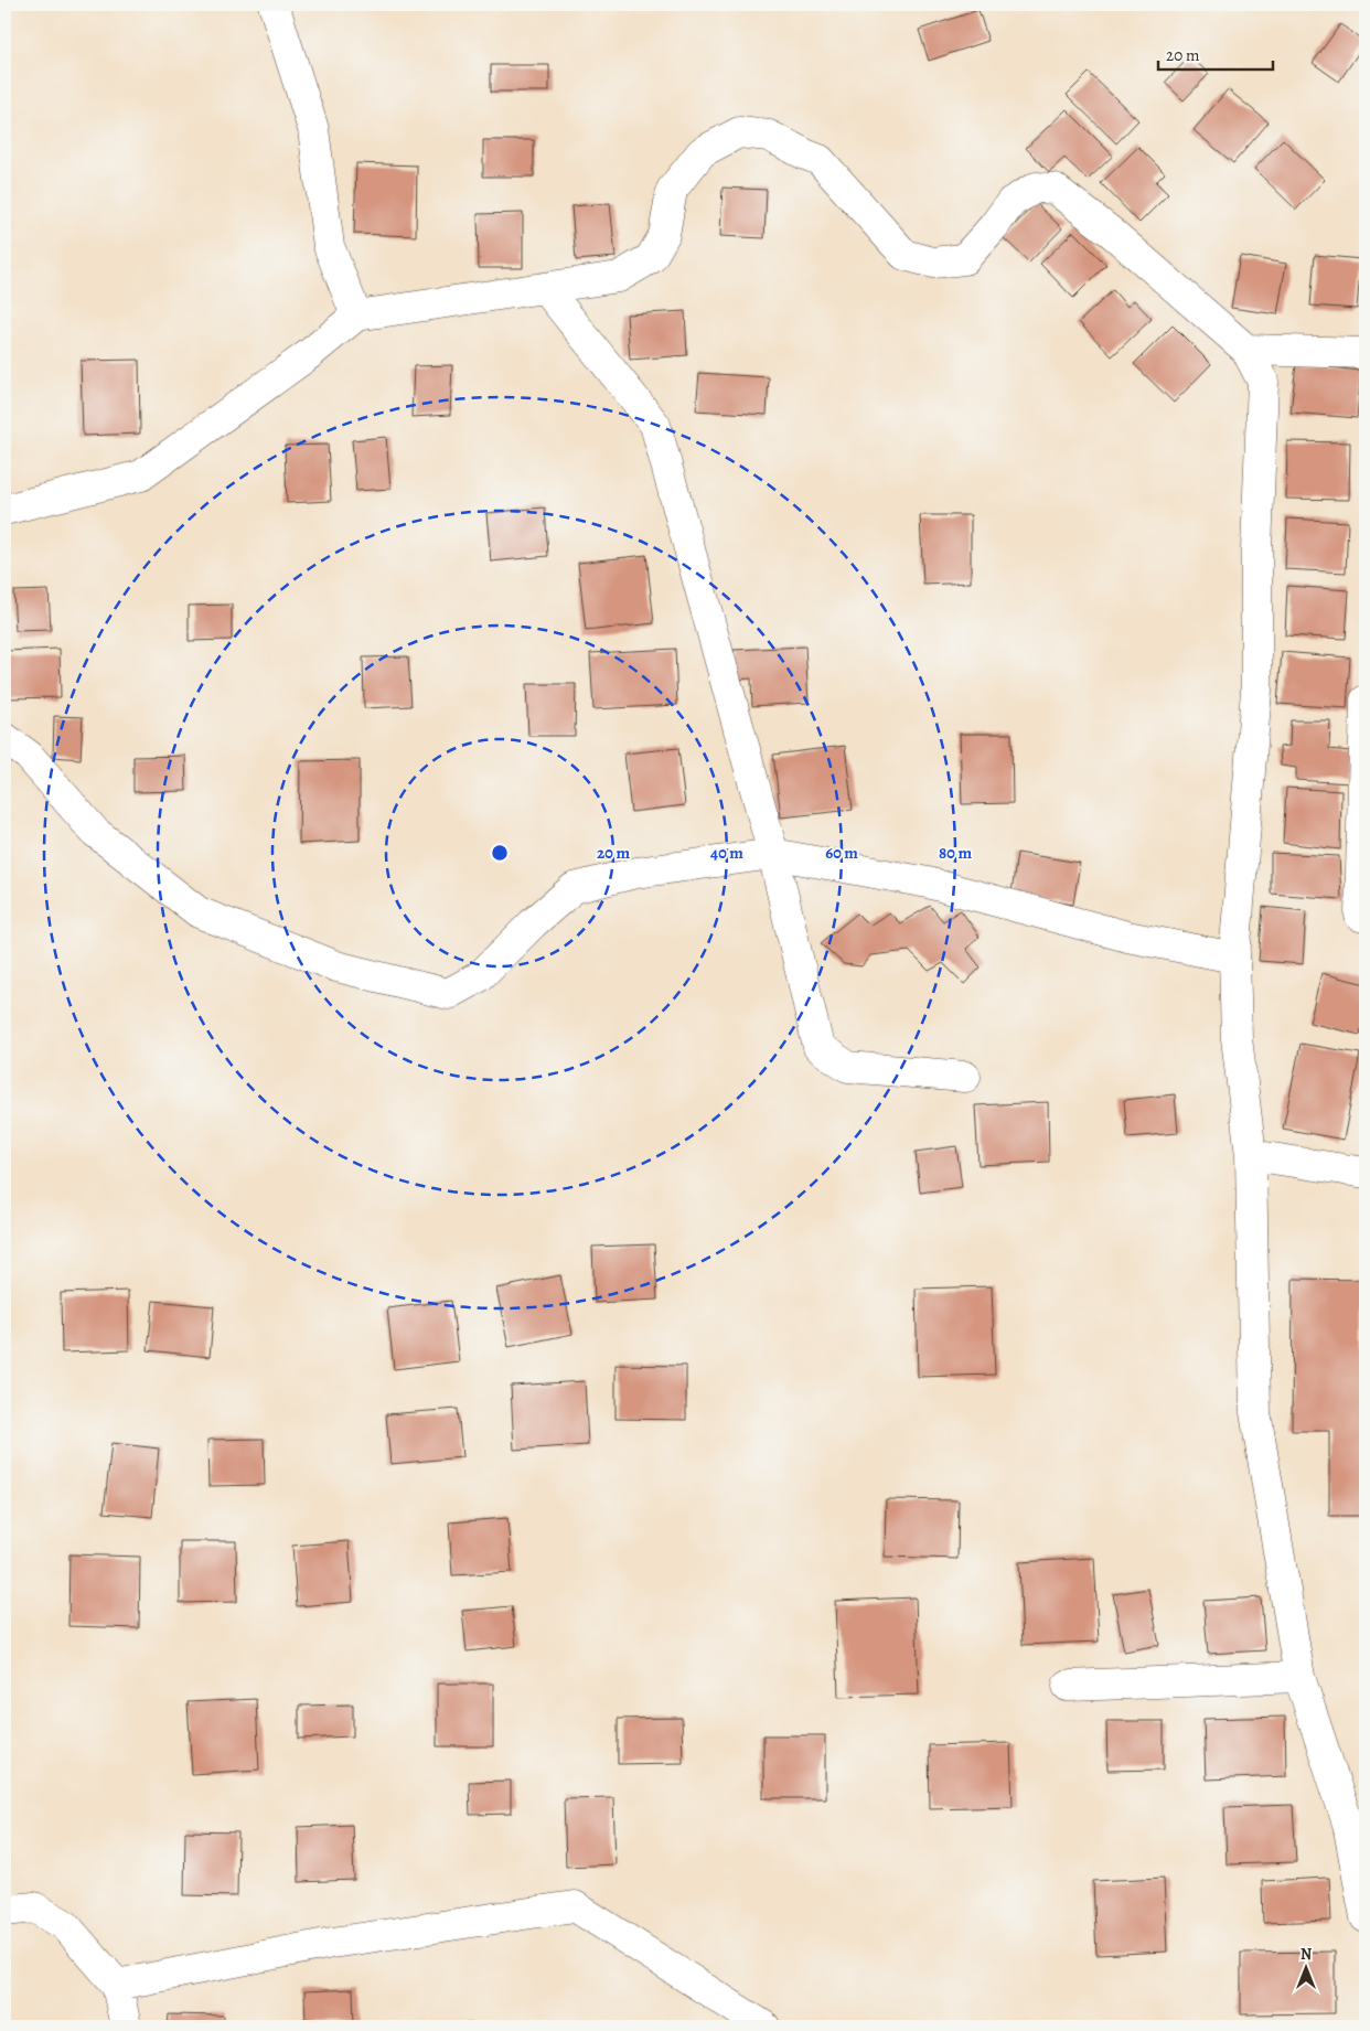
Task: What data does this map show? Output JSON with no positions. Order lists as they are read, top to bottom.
{
  "scale_bar": "20 m",
  "north": "top",
  "rings": [
    "20 m",
    "40 m",
    "60 m",
    "80 m"
  ]
}
